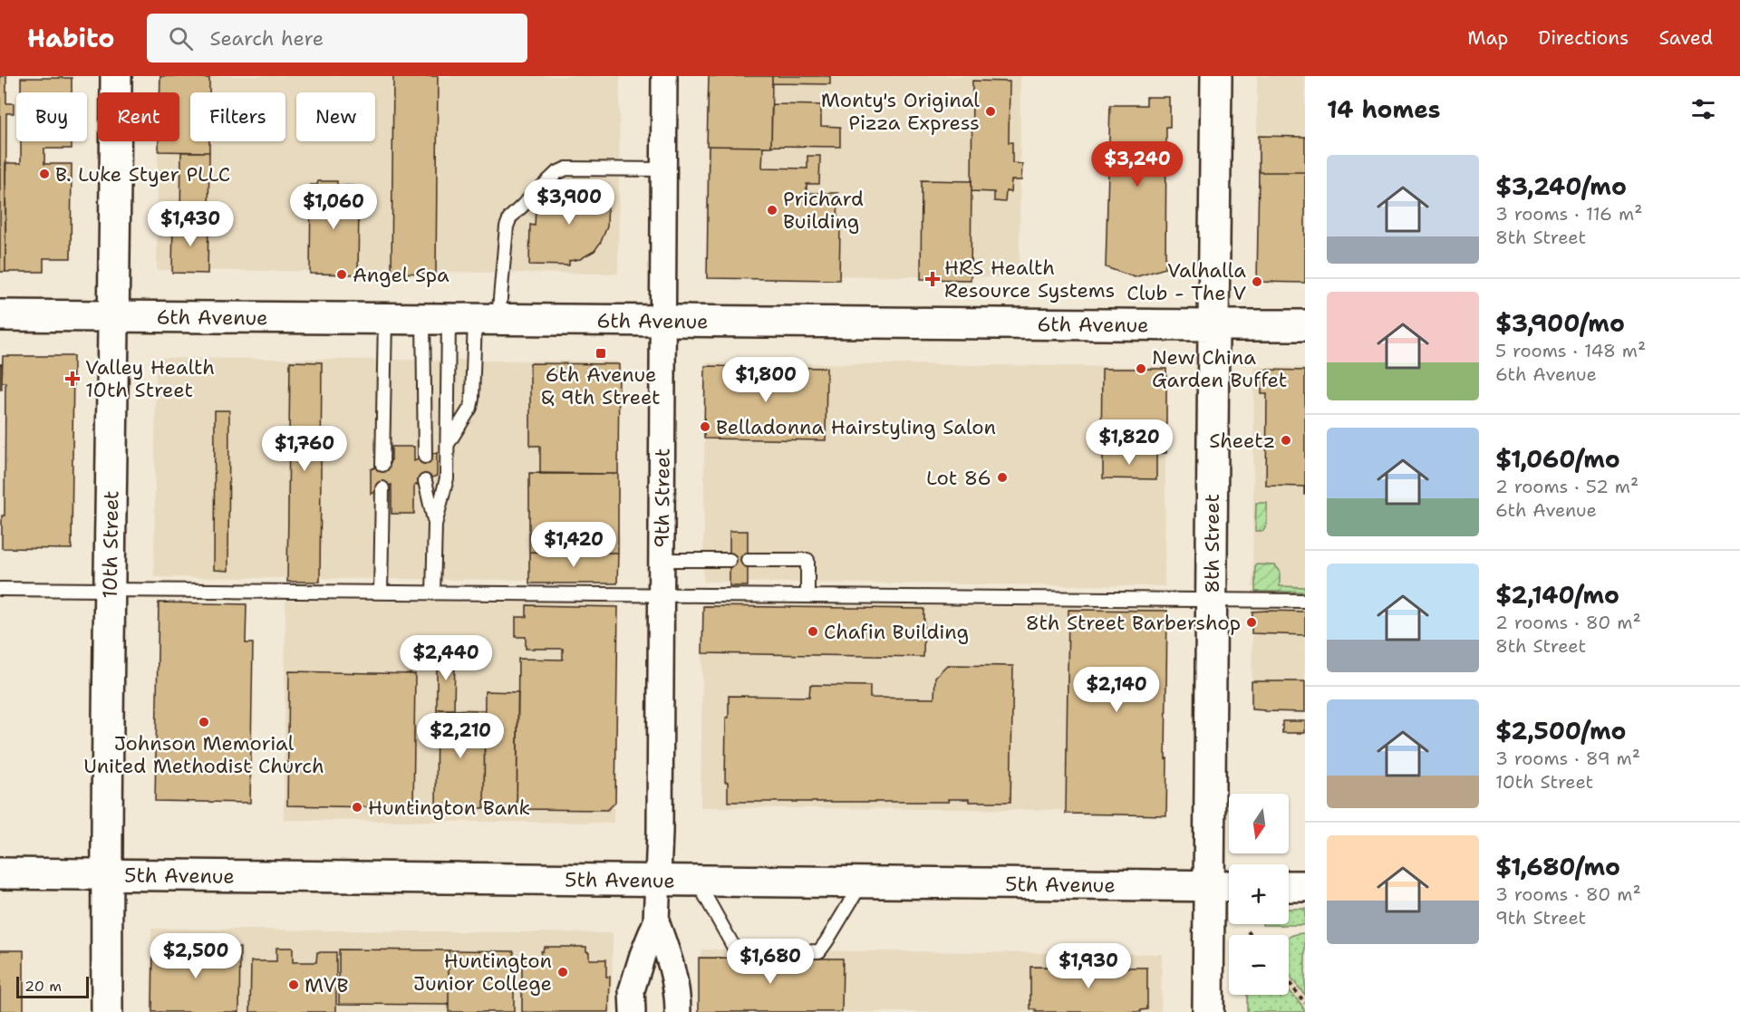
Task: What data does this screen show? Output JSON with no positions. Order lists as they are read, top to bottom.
{
  "streets": {
    "main road": [
      "6th Avenue",
      "8th Street",
      "10th Street",
      "5th Avenue"
    ],
    "street": ["9th Street"]
  },
  "crossings": [
    ["6th Avenue", "9th Street"],
    ["6th Avenue", "8th Street"],
    ["6th Avenue", "10th Street"],
    ["9th Street", "5th Avenue"],
    ["8th Street", "5th Avenue"],
    ["10th Street", "5th Avenue"]
  ],
  "places": {
    "other": [
      "Monty's Original Pizza Express",
      "B. Luke Styer PLLC",
      "Prichard Building",
      "Angel Spa",
      "Valhalla Club - The V",
      "New China Garden Buffet",
      "Belladonna Hairstyling Salon",
      "Sheetz",
      "Lot 86",
      "8th Street Barbershop",
      "Chafin Building",
      "Johnson Memorial United Methodist Church",
      "Huntington Bank",
      "Huntington Junior College",
      "MVB"
    ],
    "health": ["HRS Health Resource Systems", "Valley Health 10th Street"],
    "transit": ["6th Avenue & 9th Street"]
  },
  "scale_bar": "20 m",
  "north": "bottom",
  "page": {
    "header": "Habito",
    "search": "Search here",
    "nav": ["Map", "Directions", "Saved"],
    "heading": "14 homes",
    "chip": [
      "Buy",
      "Rent",
      "Filters",
      "New"
    ],
    "price": [
      "$3,240",
      "$3,900",
      "$1,060",
      "$1,430",
      "$1,800",
      "$1,820",
      "$1,760",
      "$1,420",
      "$2,440",
      "$2,140",
      "$2,210",
      "$2,500",
      "$1,680",
      "$1,930"
    ],
    "list": [
      {
        "name": "$3,240/mo",
        "note": "3 rooms · 116 m² · 8th Street"
      },
      {
        "name": "$3,900/mo",
        "note": "5 rooms · 148 m² · 6th Avenue"
      },
      {
        "name": "$1,060/mo",
        "note": "2 rooms · 52 m² · 6th Avenue"
      },
      {
        "name": "$2,140/mo",
        "note": "2 rooms · 80 m² · 8th Street"
      },
      {
        "name": "$2,500/mo",
        "note": "3 rooms · 89 m² · 10th Street"
      },
      {
        "name": "$1,680/mo",
        "note": "3 rooms · 80 m² · 9th Street"
      }
    ],
    "map_buttons": ["+", "−"],
    "scale": "20 m"
  }
}
